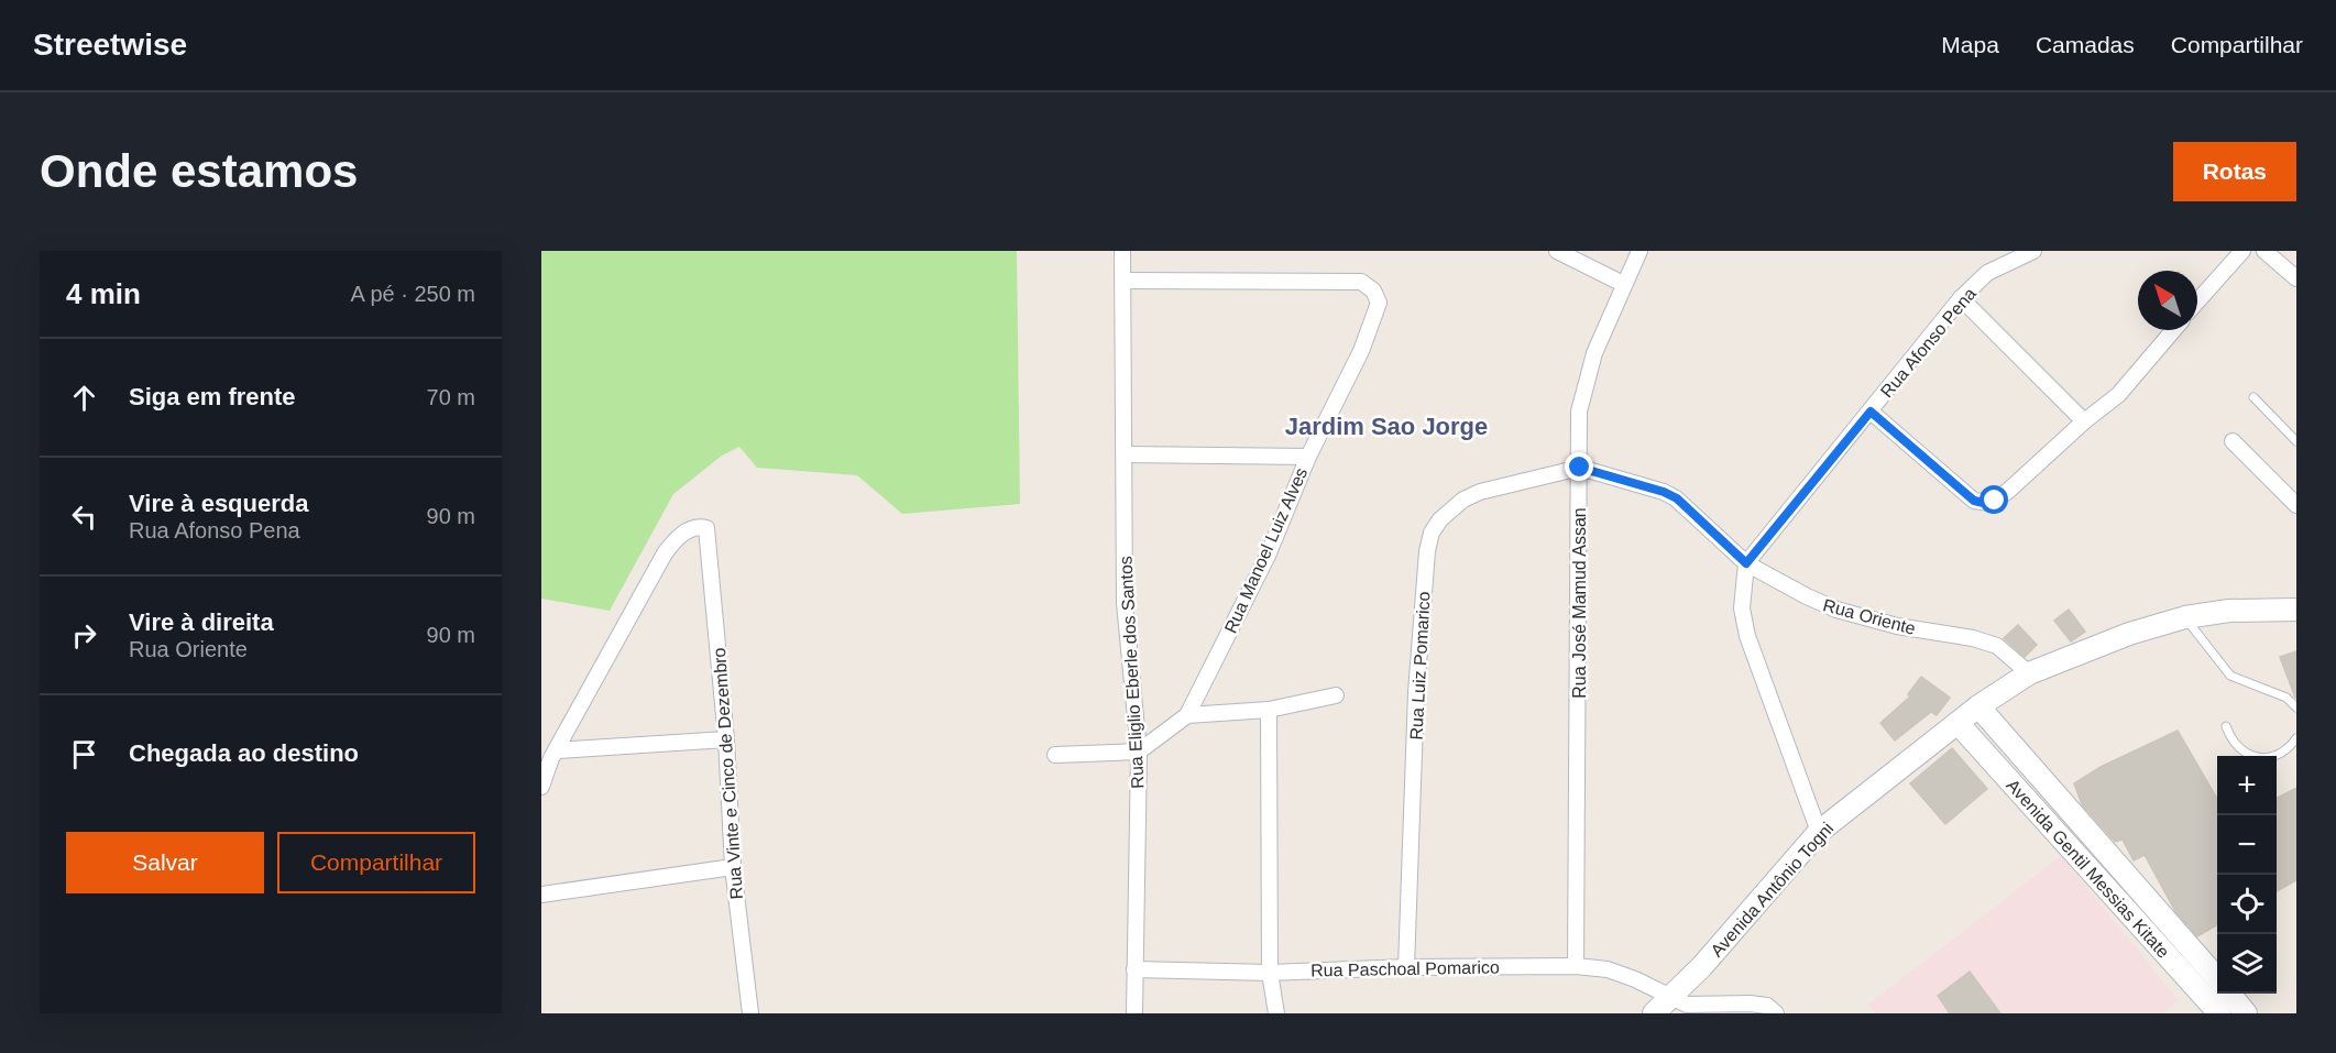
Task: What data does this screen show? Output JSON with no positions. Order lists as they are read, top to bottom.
{
  "streets": {
    "street": [
      "Rua Afonso Pena",
      "Rua Manoel Luiz Alves",
      "Rua José Mamud Assan",
      "Rua Oriente",
      "Rua Luiz Pomarico",
      "Rua Eliglio Eberle dos Santos",
      "Rua Vinte e Cinco de Dezembro",
      "Avenida Gentil Messias Kitate",
      "Avenida Antônio Togni",
      "Rua Paschoal Pomarico"
    ]
  },
  "crossings": [
    ["Rua Afonso Pena", "Rua Oriente"],
    ["Rua Manoel Luiz Alves", "Rua Eliglio Eberle dos Santos"],
    ["Rua José Mamud Assan", "Rua Oriente"],
    ["Rua José Mamud Assan", "Rua Luiz Pomarico"],
    ["Rua José Mamud Assan", "Rua Paschoal Pomarico"],
    ["Rua Oriente", "Rua Luiz Pomarico"],
    ["Rua Oriente", "Avenida Antônio Togni"],
    ["Rua Luiz Pomarico", "Rua Paschoal Pomarico"],
    ["Rua Eliglio Eberle dos Santos", "Rua Paschoal Pomarico"],
    ["Avenida Gentil Messias Kitate", "Avenida Antônio Togni"],
    ["Avenida Antônio Togni", "Rua Paschoal Pomarico"]
  ],
  "districts": ["Jardim Sao Jorge"],
  "north": "top left",
  "page": {
    "header": "Streetwise",
    "nav": ["Mapa", "Camadas", "Compartilhar"],
    "buttons": [
      "Rotas",
      ["Salvar", "Compartilhar"]
    ],
    "title": "Onde estamos",
    "heading": ["4 min", "A pé · 250 m"],
    "list": [
      ["Siga em frente", "70 m"],
      ["Vire à esquerda", "Rua Afonso Pena", "90 m"],
      ["Vire à direita", "Rua Oriente", "90 m"],
      "Chegada ao destino"
    ],
    "map_buttons": ["+", "−"]
  }
}
